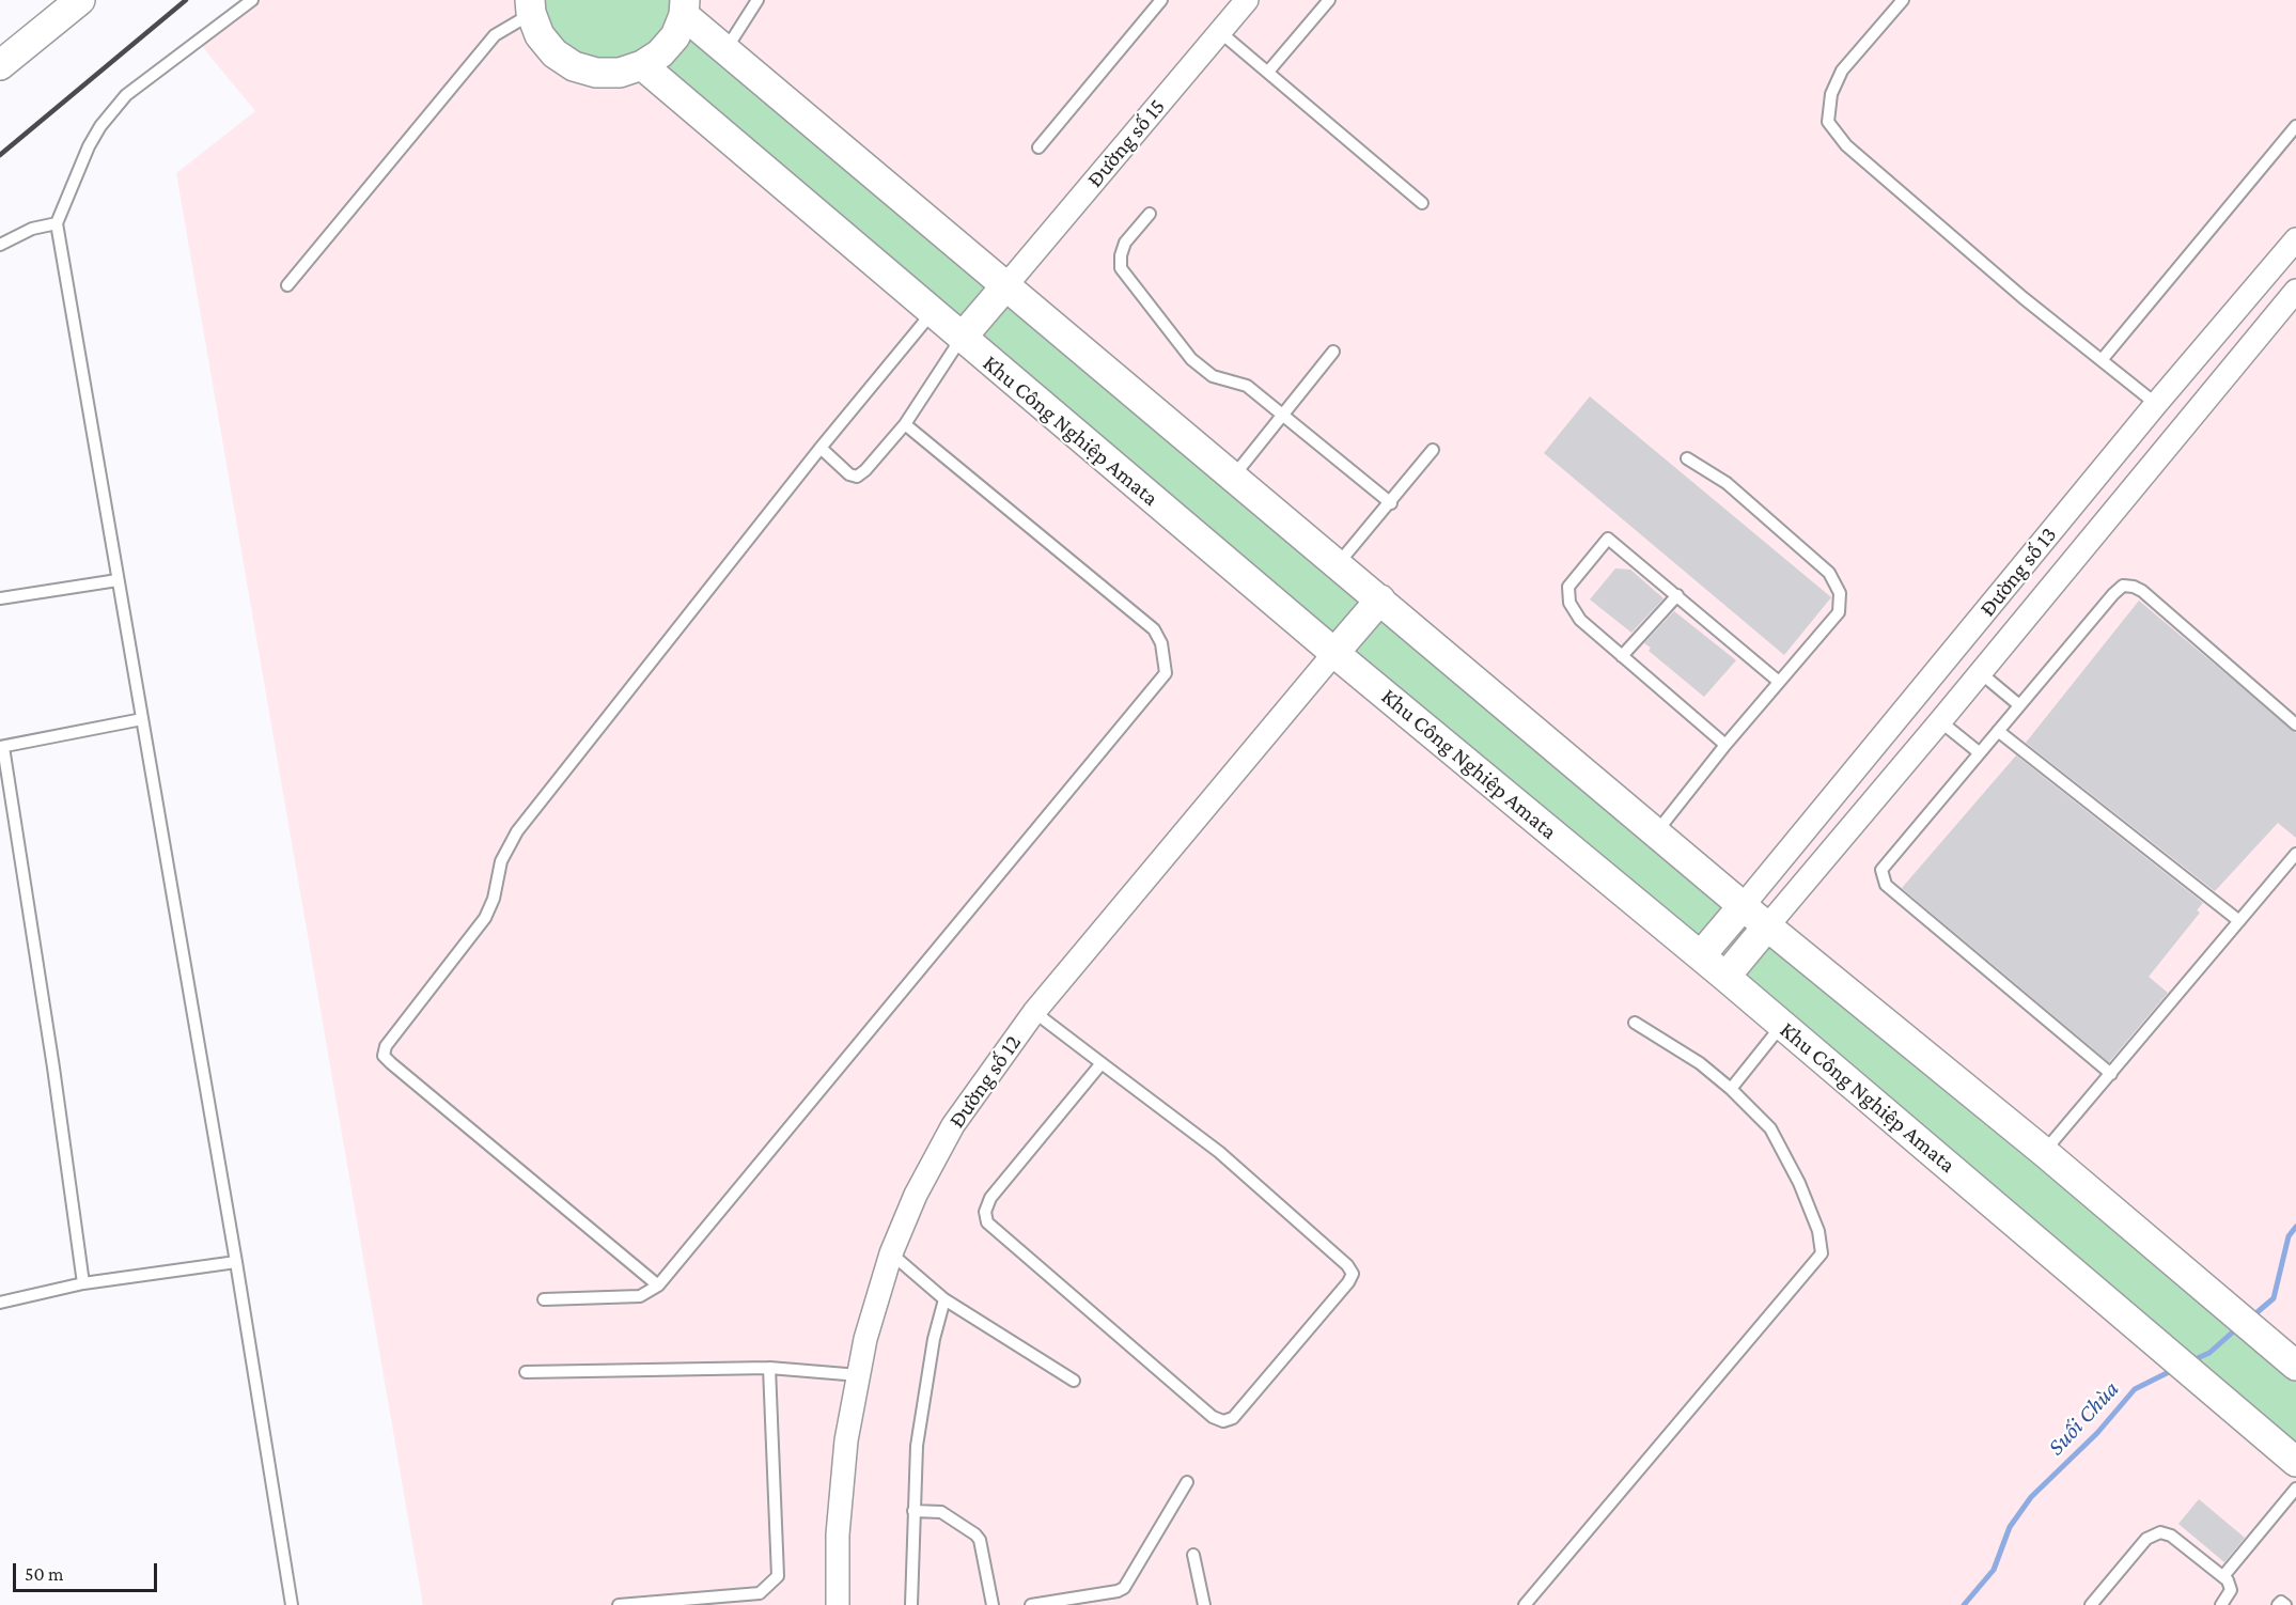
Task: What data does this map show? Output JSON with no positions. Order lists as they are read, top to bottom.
{
  "streets": {
    "street": [
      "Đường số 15",
      "Khu Công Nghiệp Amata",
      "Đường số 13",
      "Đường số 12"
    ]
  },
  "crossings": [
    ["Khu Công Nghiệp Amata", "Đường số 12"]
  ],
  "water": ["Suối Chùa"],
  "scale_bar": "50 m"
}
